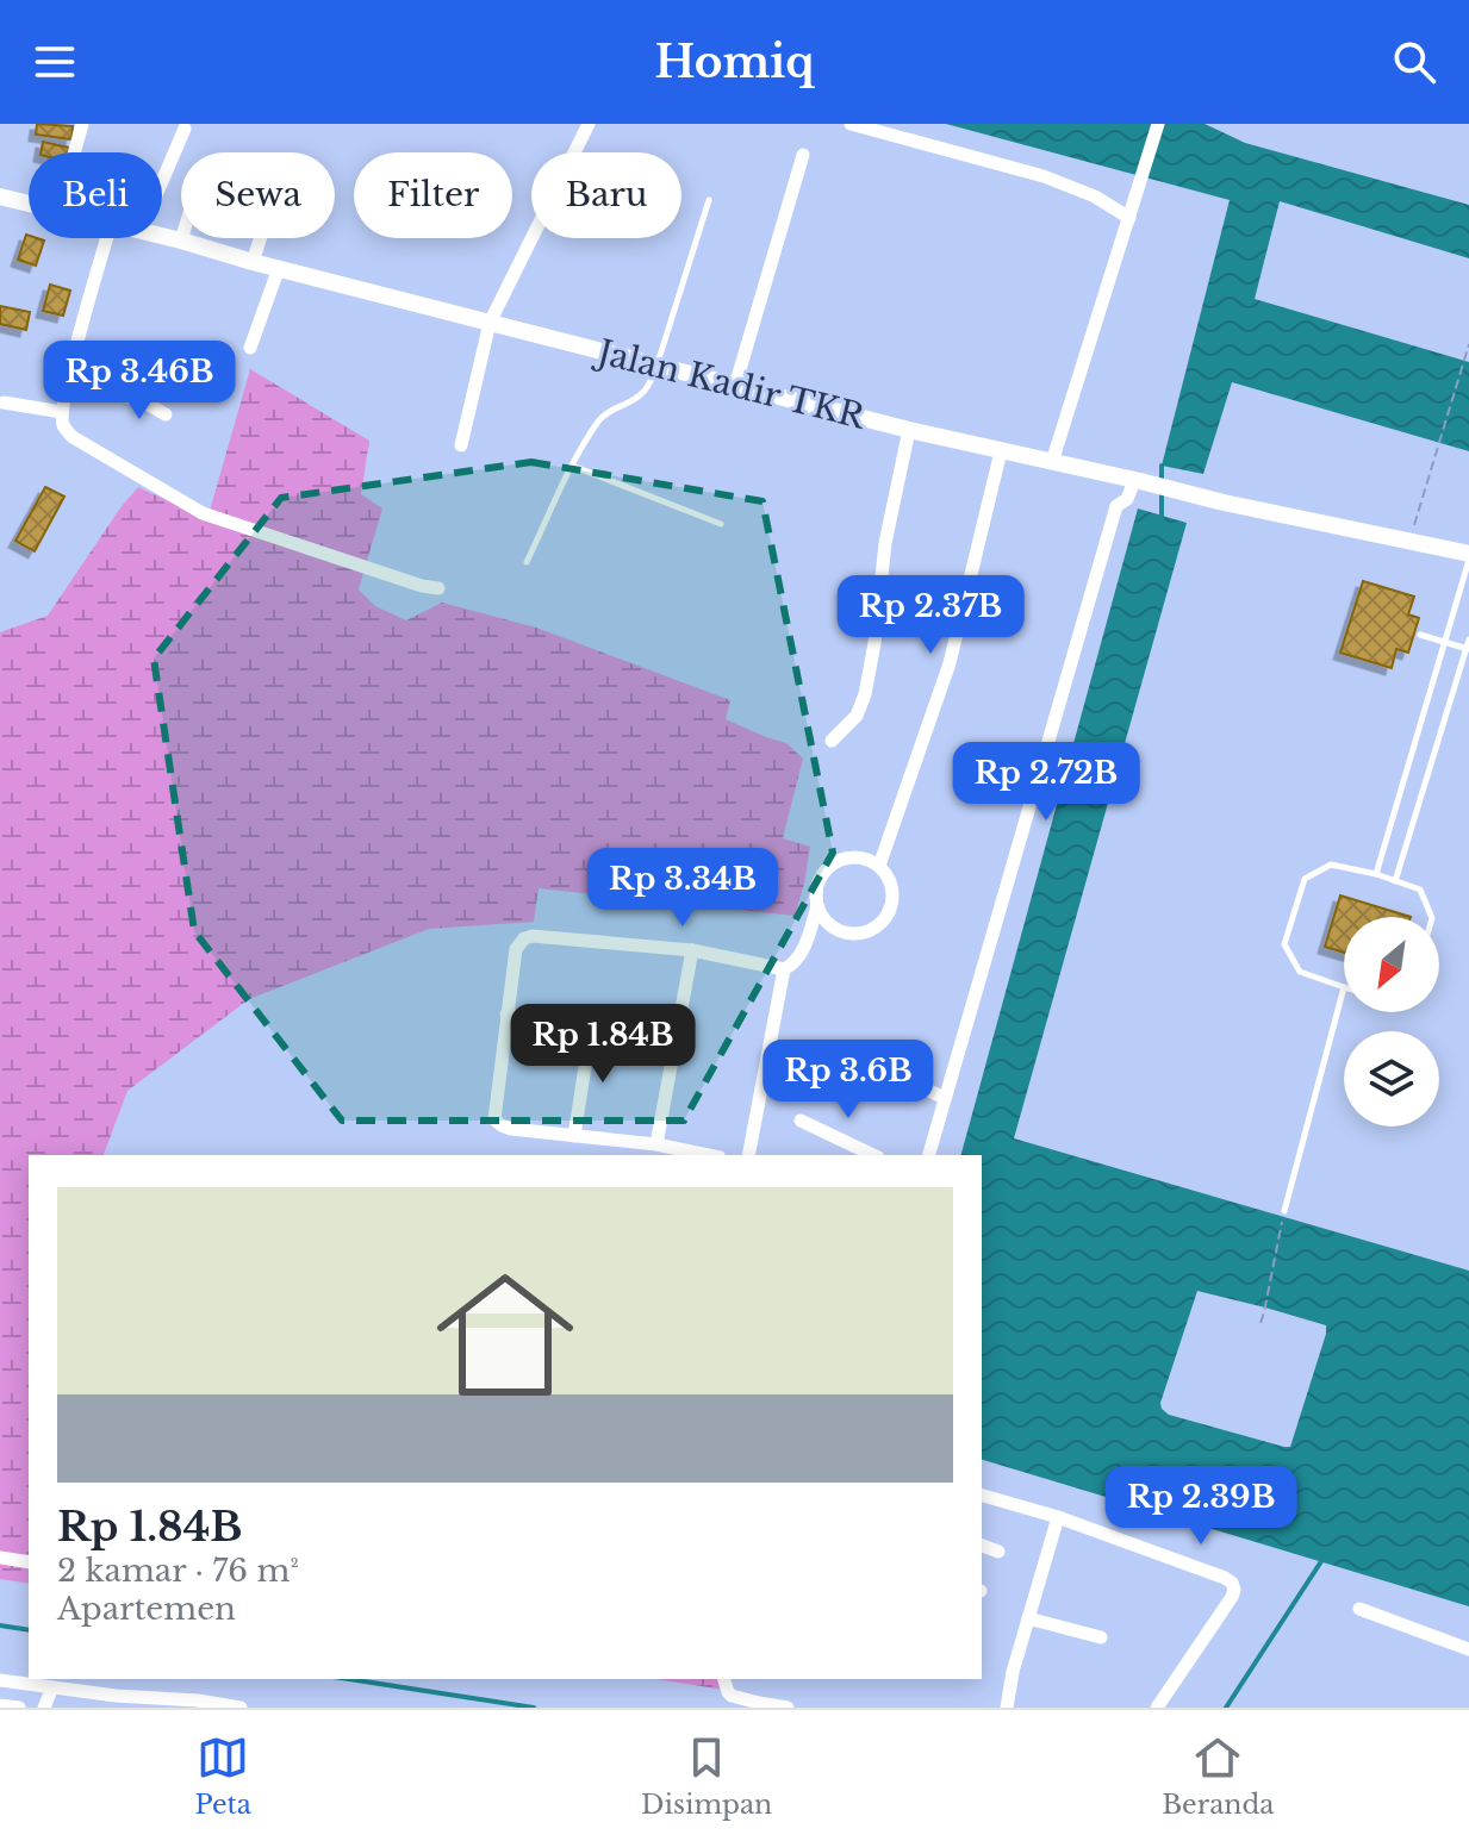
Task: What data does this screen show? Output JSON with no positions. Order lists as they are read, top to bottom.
{
  "streets": {
    "street": ["Jalan Kadir TKR"]
  },
  "north": "bottom left",
  "page": {
    "header": "Homiq",
    "chip": [
      "Beli",
      "Sewa",
      "Filter",
      "Baru"
    ],
    "price": [
      "Rp 3.46B",
      "Rp 2.37B",
      "Rp 2.72B",
      "Rp 3.34B",
      "Rp 1.84B",
      "Rp 3.6B",
      "Rp 2.39B"
    ],
    "list": [
      {
        "name": "Rp 1.84B",
        "note": "2 kamar · 76 m² · Apartemen"
      }
    ],
    "tabs": ["Peta", "Disimpan", "Beranda"]
  }
}
